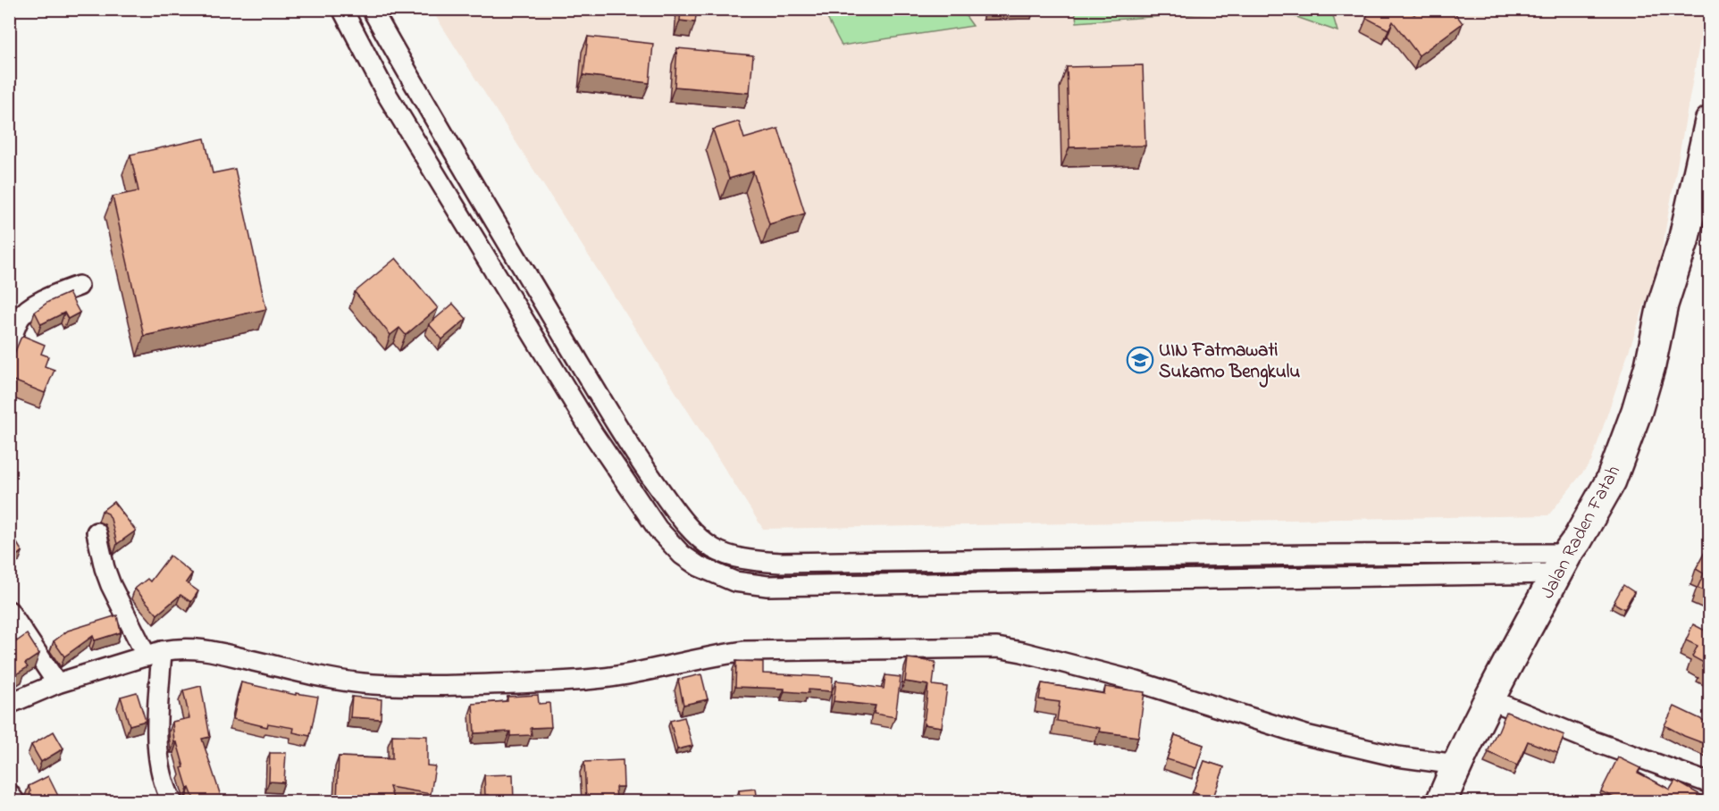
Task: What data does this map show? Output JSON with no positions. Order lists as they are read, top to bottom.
{
  "streets": {
    "highway": ["Jalan Raden Fatah"]
  },
  "places": {
    "school or university": ["UIN Fatmawati Sukarno Bengkulu"]
  }
}
